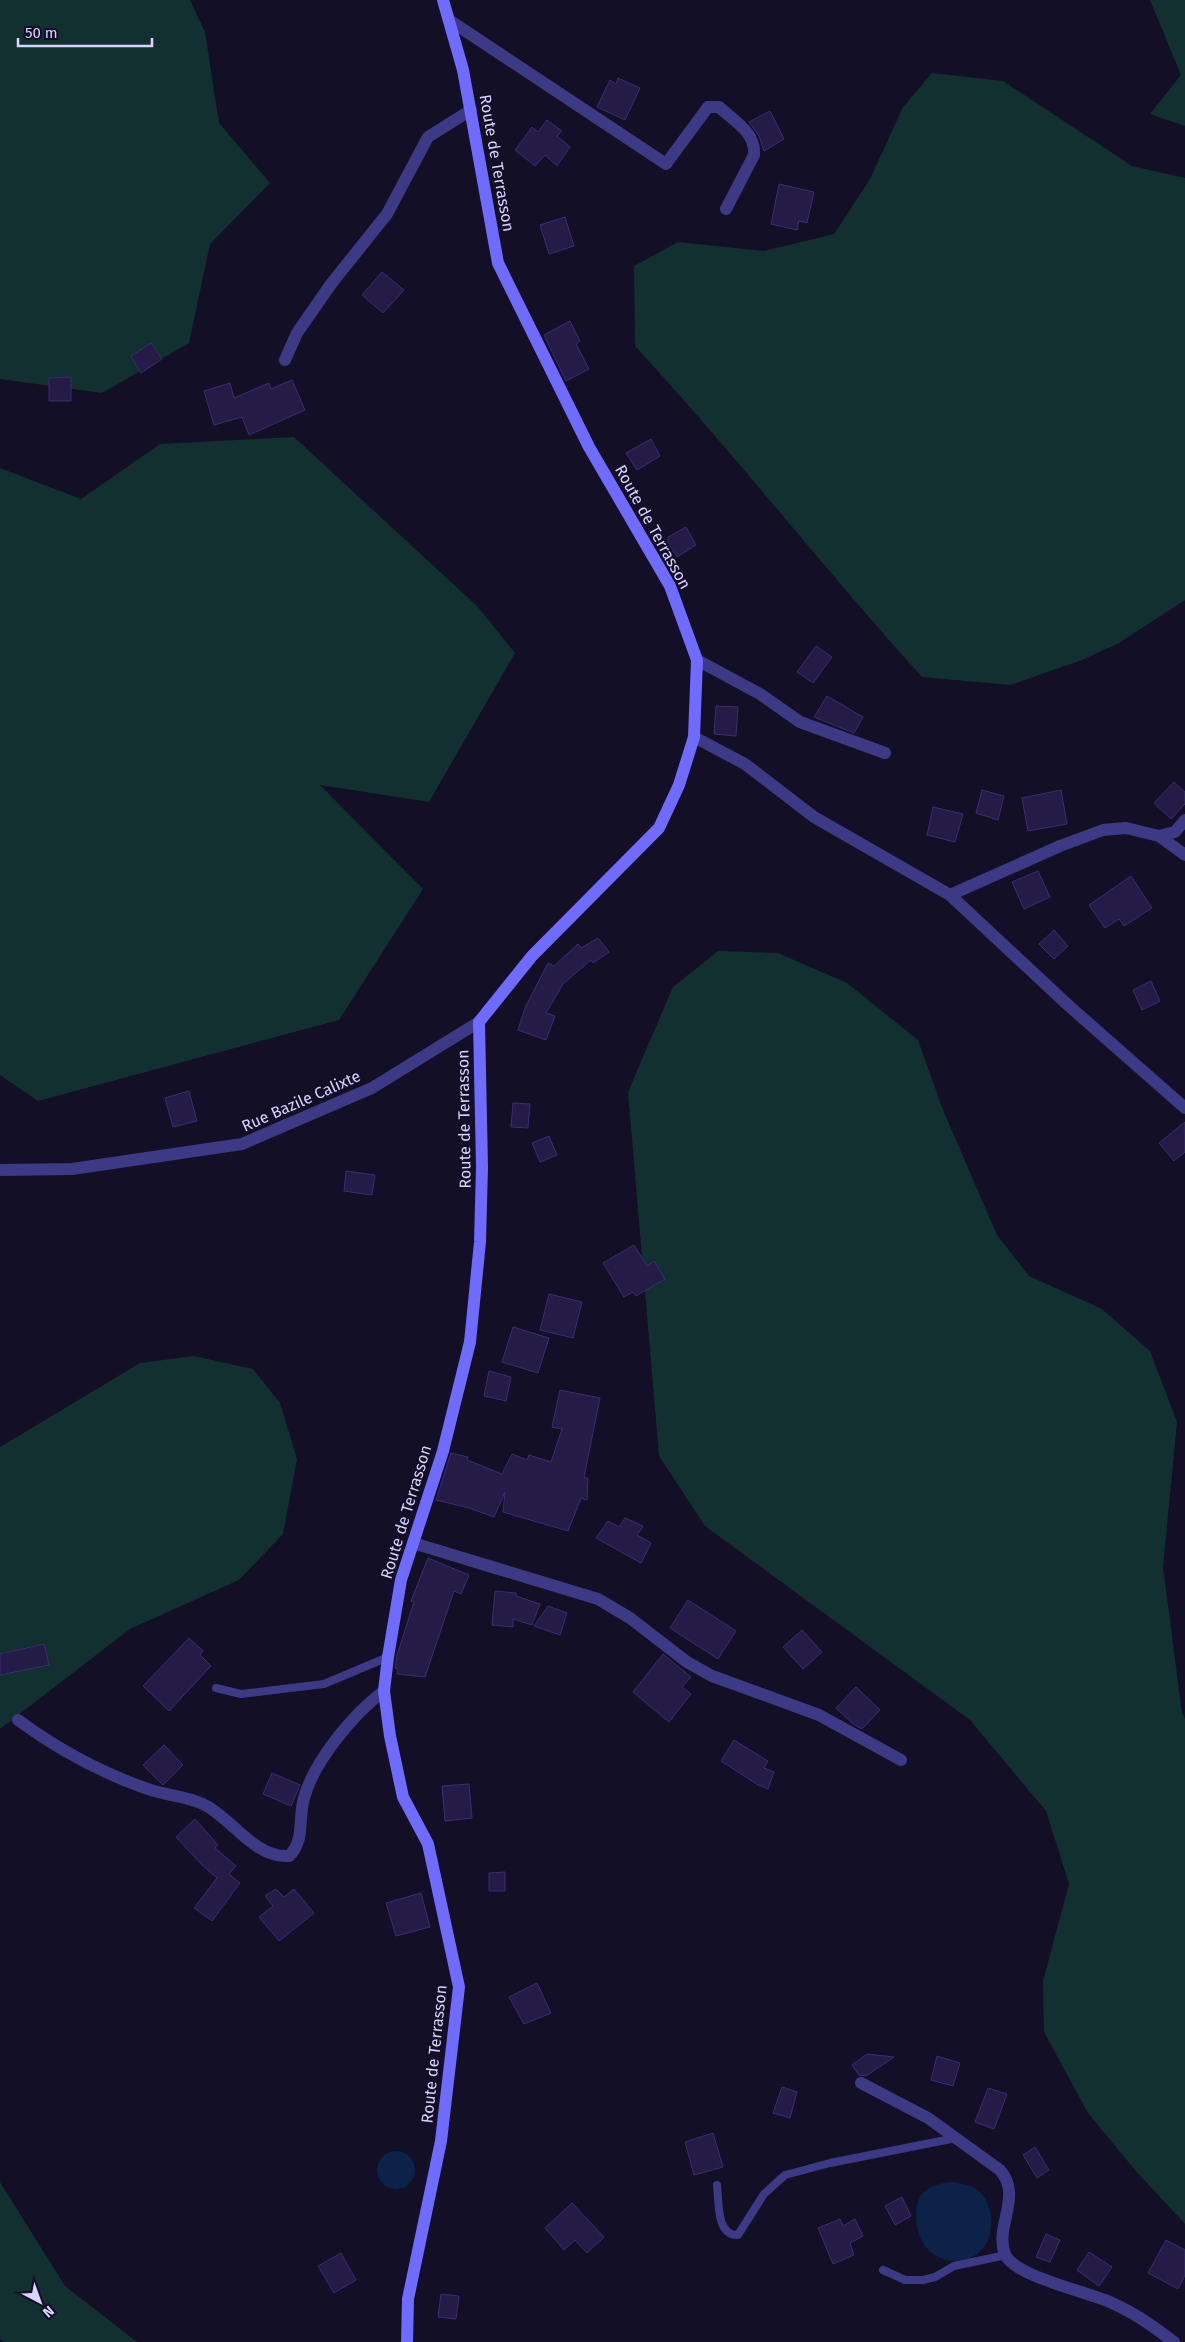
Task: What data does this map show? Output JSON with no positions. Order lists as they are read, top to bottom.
{
  "streets": {
    "street": ["Route de Terrasson", "Rue Bazile Calixte"]
  },
  "crossings": [
    ["Route de Terrasson", "Rue Bazile Calixte"]
  ],
  "scale_bar": "50 m",
  "north": "bottom right"
}
